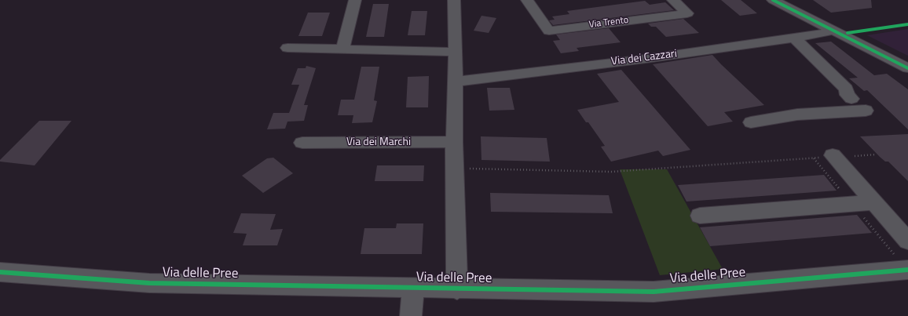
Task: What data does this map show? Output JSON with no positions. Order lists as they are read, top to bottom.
{
  "streets": {
    "street": [
      "Via Trento",
      "Via dei Cazzari",
      "Via dei Marchi",
      "Via delle Pree"
    ]
  }
}
